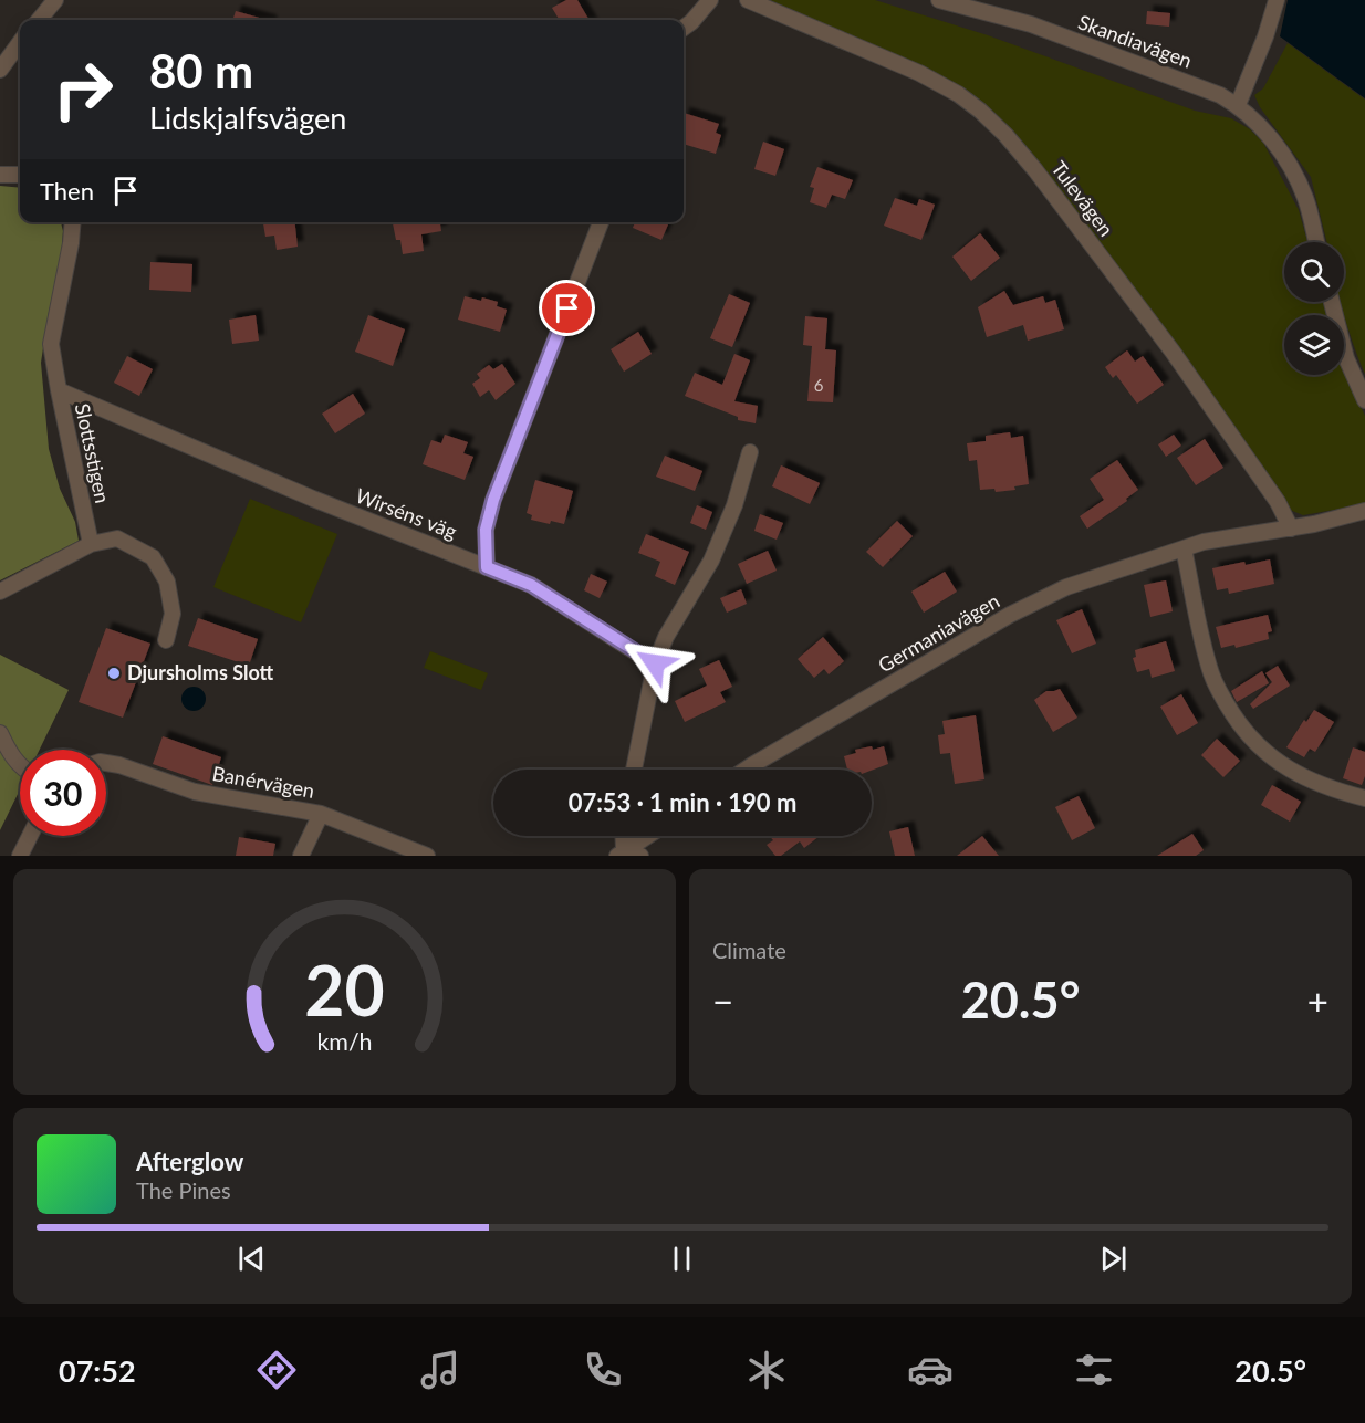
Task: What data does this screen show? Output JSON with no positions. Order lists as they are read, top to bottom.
{
  "streets": {
    "street": [
      "Skandiavägen",
      "Tulevägen",
      "Slottsstigen",
      "Wirséns väg",
      "Germaniavägen",
      "Banérvägen"
    ]
  },
  "crossings": [
    ["Tulevägen", "Germaniavägen"],
    ["Slottsstigen", "Wirséns väg"]
  ],
  "places": ["Djursholms Slott"],
  "house_numbers": ["6"],
  "page": {
    "turn": ["80 m", "Lidskjalfsvägen"],
    "then": "Then",
    "limit": "30",
    "trip": "07:53 · 1 min · 190 m",
    "tile": "Climate",
    "heat": ["−", "20.5°", "+"],
    "song": ["Afterglow", "The Pines"],
    "tabs": ["07:52", "20.5°"],
    "gauge": ["20", "km/h"]
  }
}
